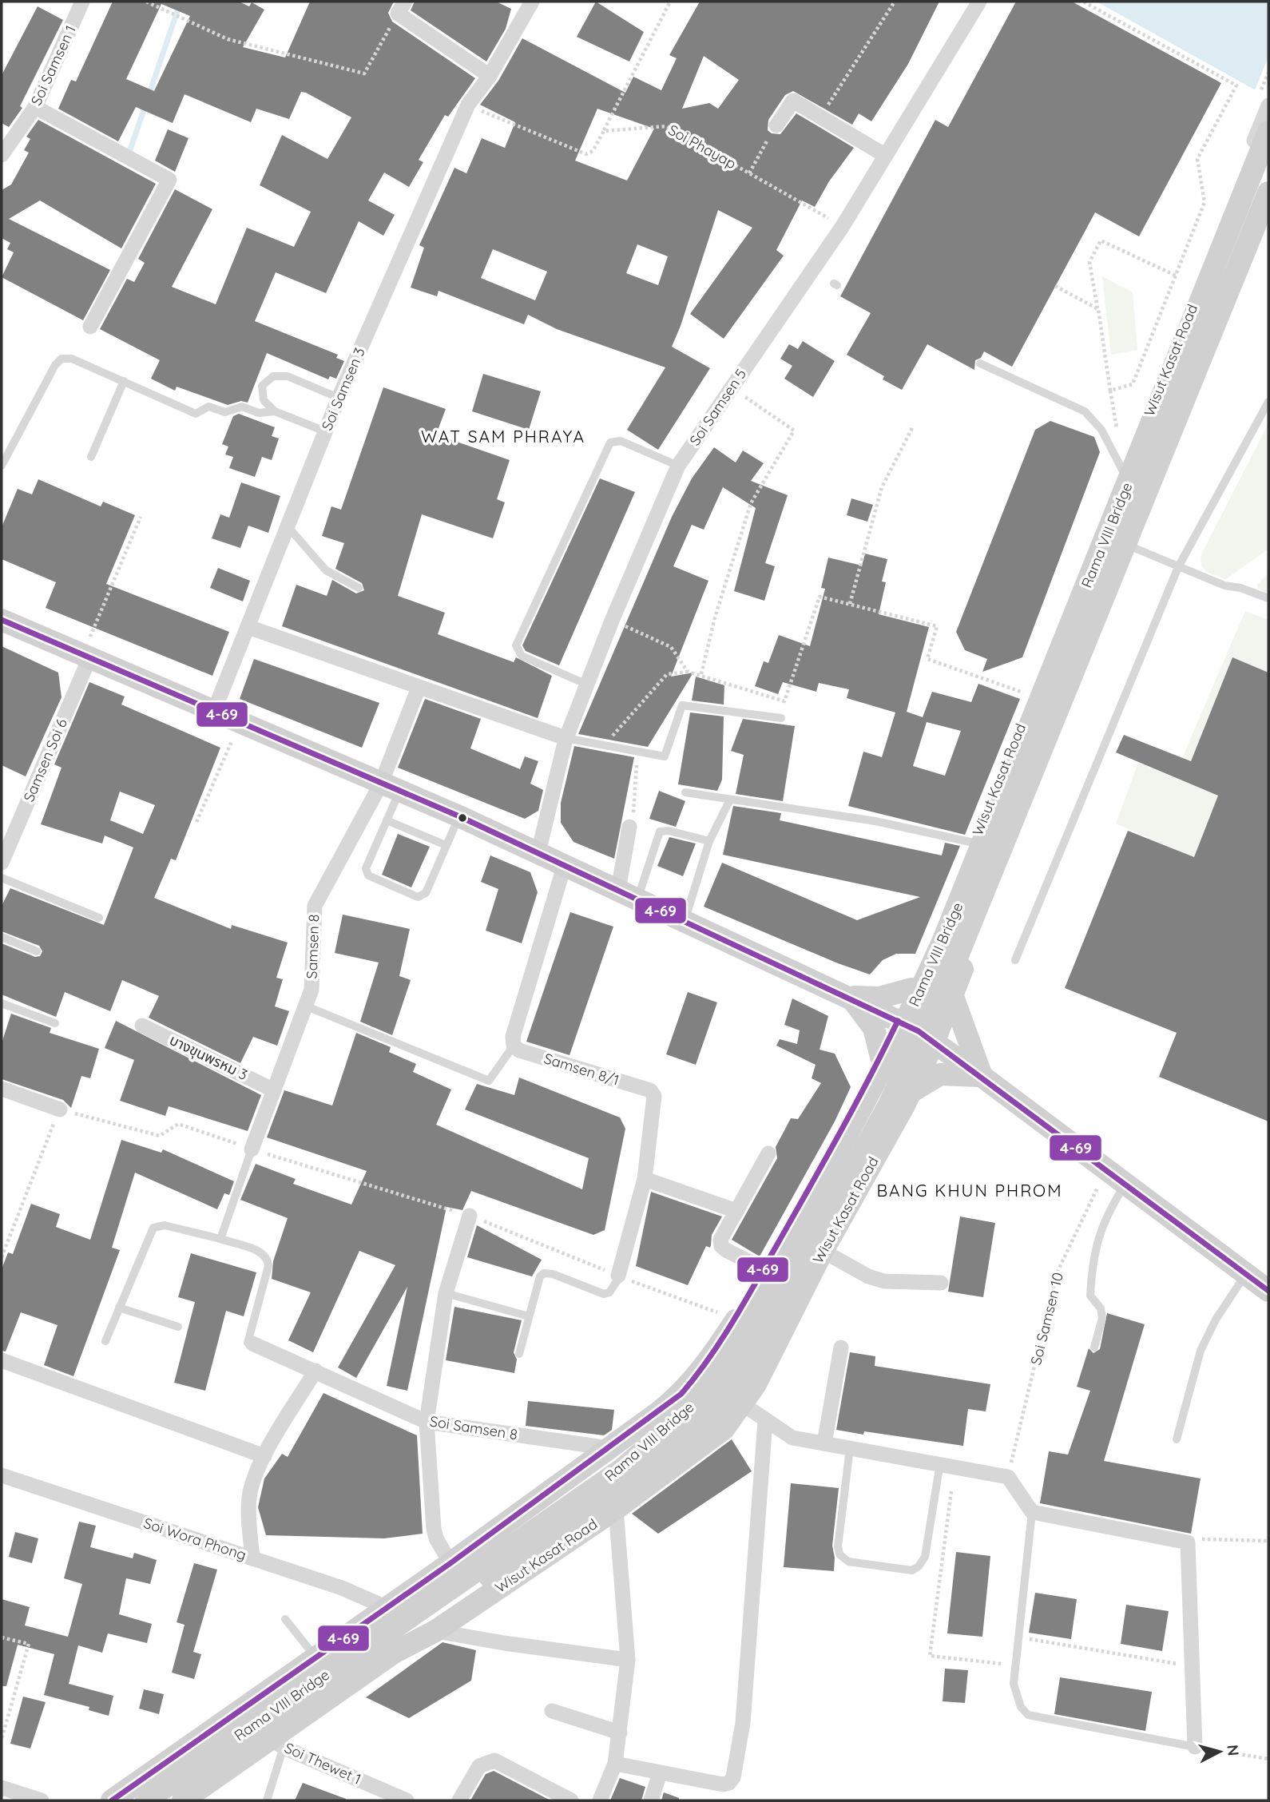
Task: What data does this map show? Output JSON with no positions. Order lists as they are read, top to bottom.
{
  "streets": {
    "main road": ["Wisut Kasat Road", "Rama VIII Bridge"],
    "street": [
      "Soi Samsen 1",
      "Soi Samsen 3",
      "Soi Samsen 5",
      "Samsen Soi 6",
      "Samsen 8",
      "บางขุนพรหม 3",
      "Samsen 8/1",
      "Soi Samsen 8",
      "Soi Wora Phong",
      "Soi Thewet 1"
    ],
    "path": ["Soi Phayap", "Soi Samsen 10"]
  },
  "crossings": [
    ["Soi Phayap", "Soi Samsen 5"],
    ["Wisut Kasat Road", "Rama VIII Bridge"],
    ["Wisut Kasat Road", "Soi Samsen 8"],
    ["Wisut Kasat Road", "Soi Wora Phong"],
    ["Wisut Kasat Road", "Soi Thewet 1"],
    ["Samsen 8", "บางขุนพรหม 3"]
  ],
  "districts": ["WAT SAM PHRAYA", "BANG KHUN PHROM"],
  "lines": ["transit line 4-69"],
  "north": "right"
}
